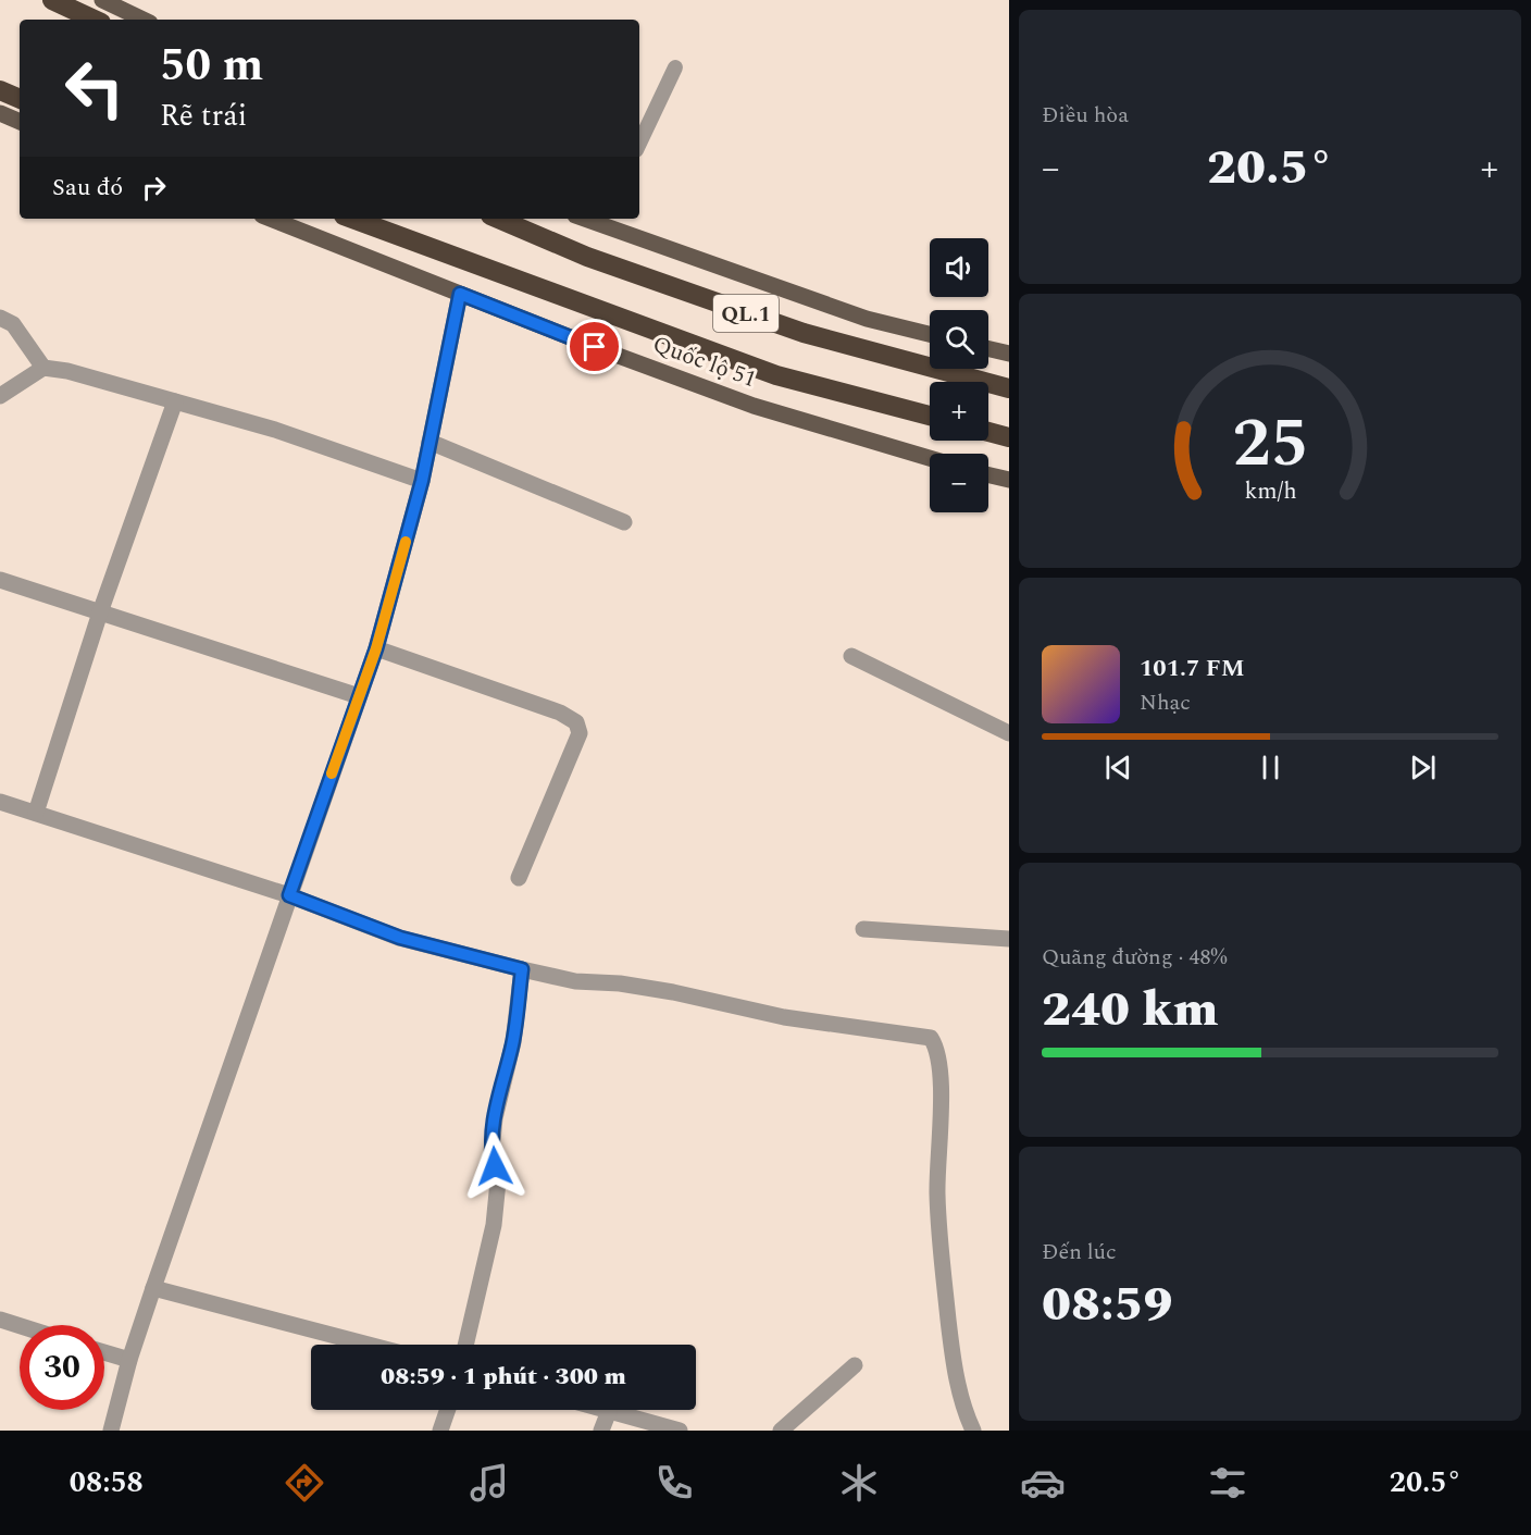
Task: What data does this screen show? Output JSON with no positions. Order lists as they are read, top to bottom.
{
  "streets": {
    "highway": ["QL.1", "Quốc lộ 51"]
  },
  "page": {
    "tile": [
      "Điều hòa",
      ["Quãng đường · 48%", "240 km"],
      ["Đến lúc", "08:59"]
    ],
    "turn": ["50 m", "Rẽ trái"],
    "heat": ["−", "20.5°", "+"],
    "then": "Sau đó",
    "map_buttons": ["+", "−"],
    "song": ["101.7 FM", "Nhạc"],
    "limit": "30",
    "trip": "08:59 · 1 phút · 300 m",
    "tabs": ["08:58", "20.5°"],
    "gauge": ["25", "km/h"]
  }
}
